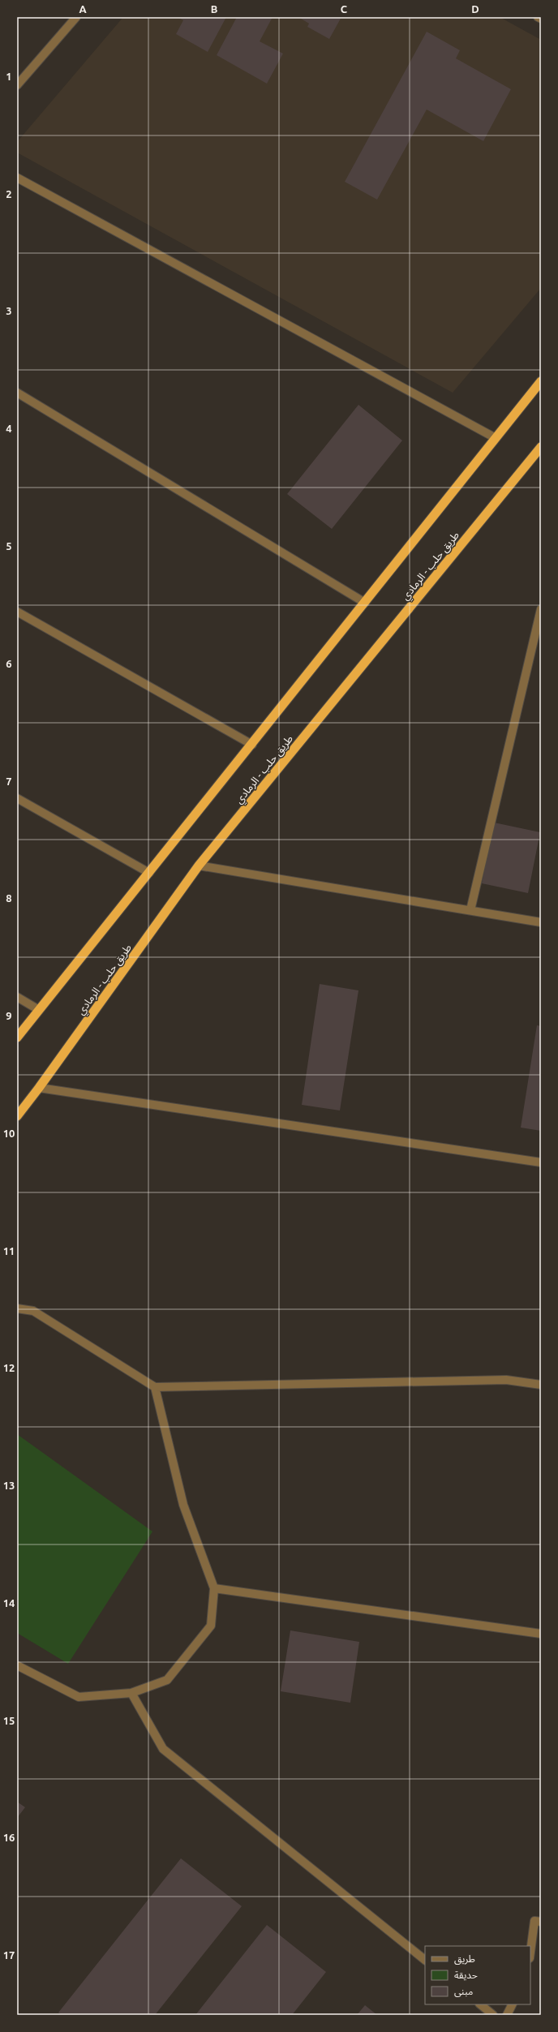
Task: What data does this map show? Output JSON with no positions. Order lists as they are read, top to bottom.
{
  "streets": {
    "highway": ["طريق حلب - الرمادي"]
  },
  "legend": ["طريق", "حديقة", "مبنى"],
  "grid": {
    "columns": [
      "A",
      "B",
      "C",
      "D"
    ],
    "rows": [
      "1",
      "2",
      "3",
      "4",
      "5",
      "6",
      "7",
      "8",
      "9",
      "10",
      "11",
      "12",
      "13",
      "14",
      "15",
      "16",
      "17"
    ]
  }
}
